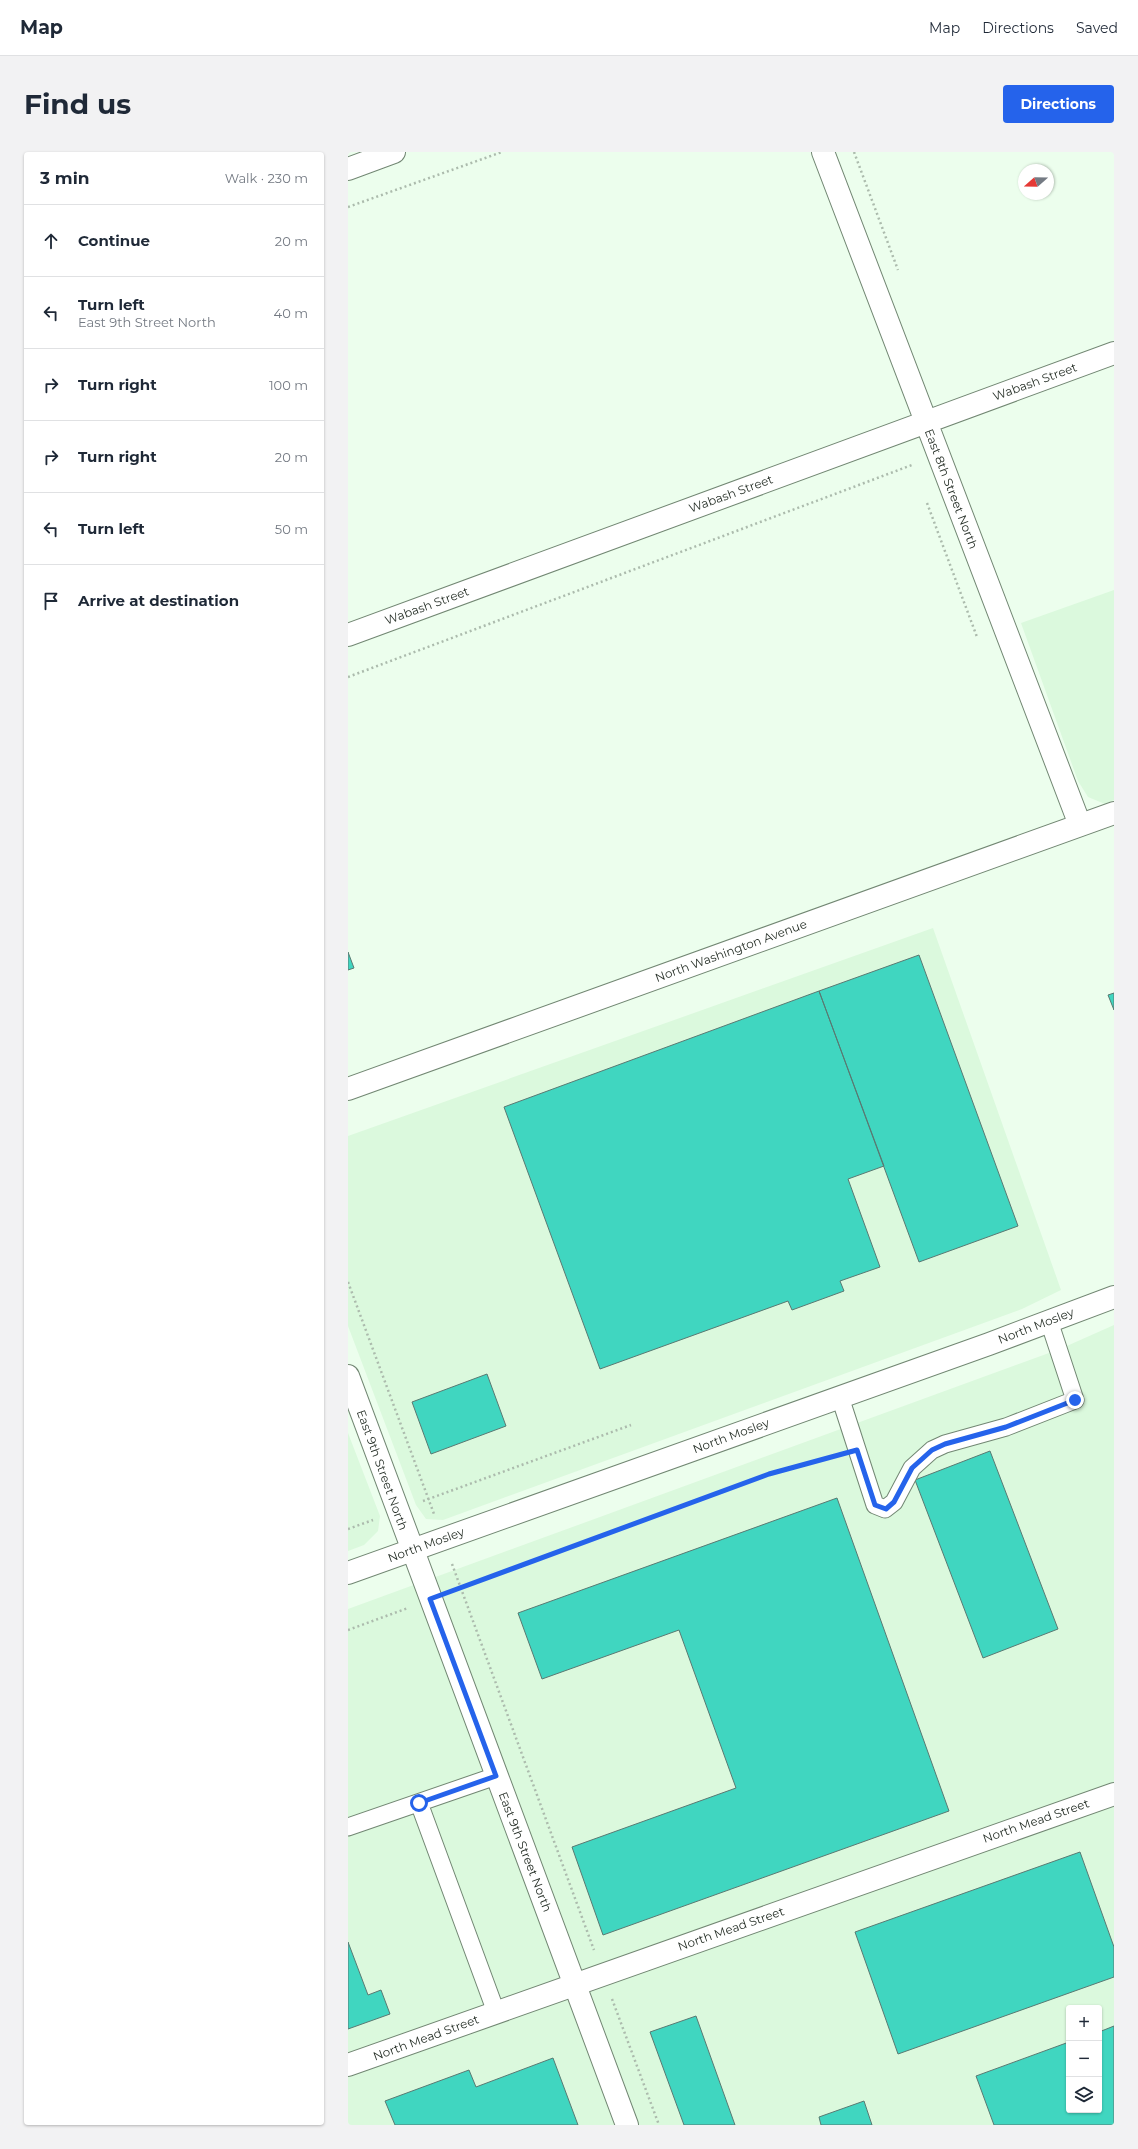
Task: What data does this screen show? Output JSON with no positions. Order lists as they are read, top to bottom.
{
  "streets": {
    "street": [
      "Wabash Street",
      "East 8th Street North",
      "North Washington Avenue",
      "North Mosley",
      "East 9th Street North",
      "North Mead Street"
    ]
  },
  "crossings": [
    ["Wabash Street", "East 8th Street North"],
    ["East 8th Street North", "North Washington Avenue"],
    ["North Mosley", "East 9th Street North"],
    ["East 9th Street North", "North Mead Street"]
  ],
  "north": "left",
  "page": {
    "header": "Map",
    "nav": ["Map", "Directions", "Saved"],
    "buttons": "Directions",
    "title": "Find us",
    "heading": ["3 min", "Walk · 230 m"],
    "list": [
      ["Continue", "20 m"],
      ["Turn left", "East 9th Street North", "40 m"],
      ["Turn right", "100 m"],
      ["Turn right", "20 m"],
      ["Turn left", "50 m"],
      "Arrive at destination"
    ],
    "map_buttons": ["+", "−"]
  }
}
